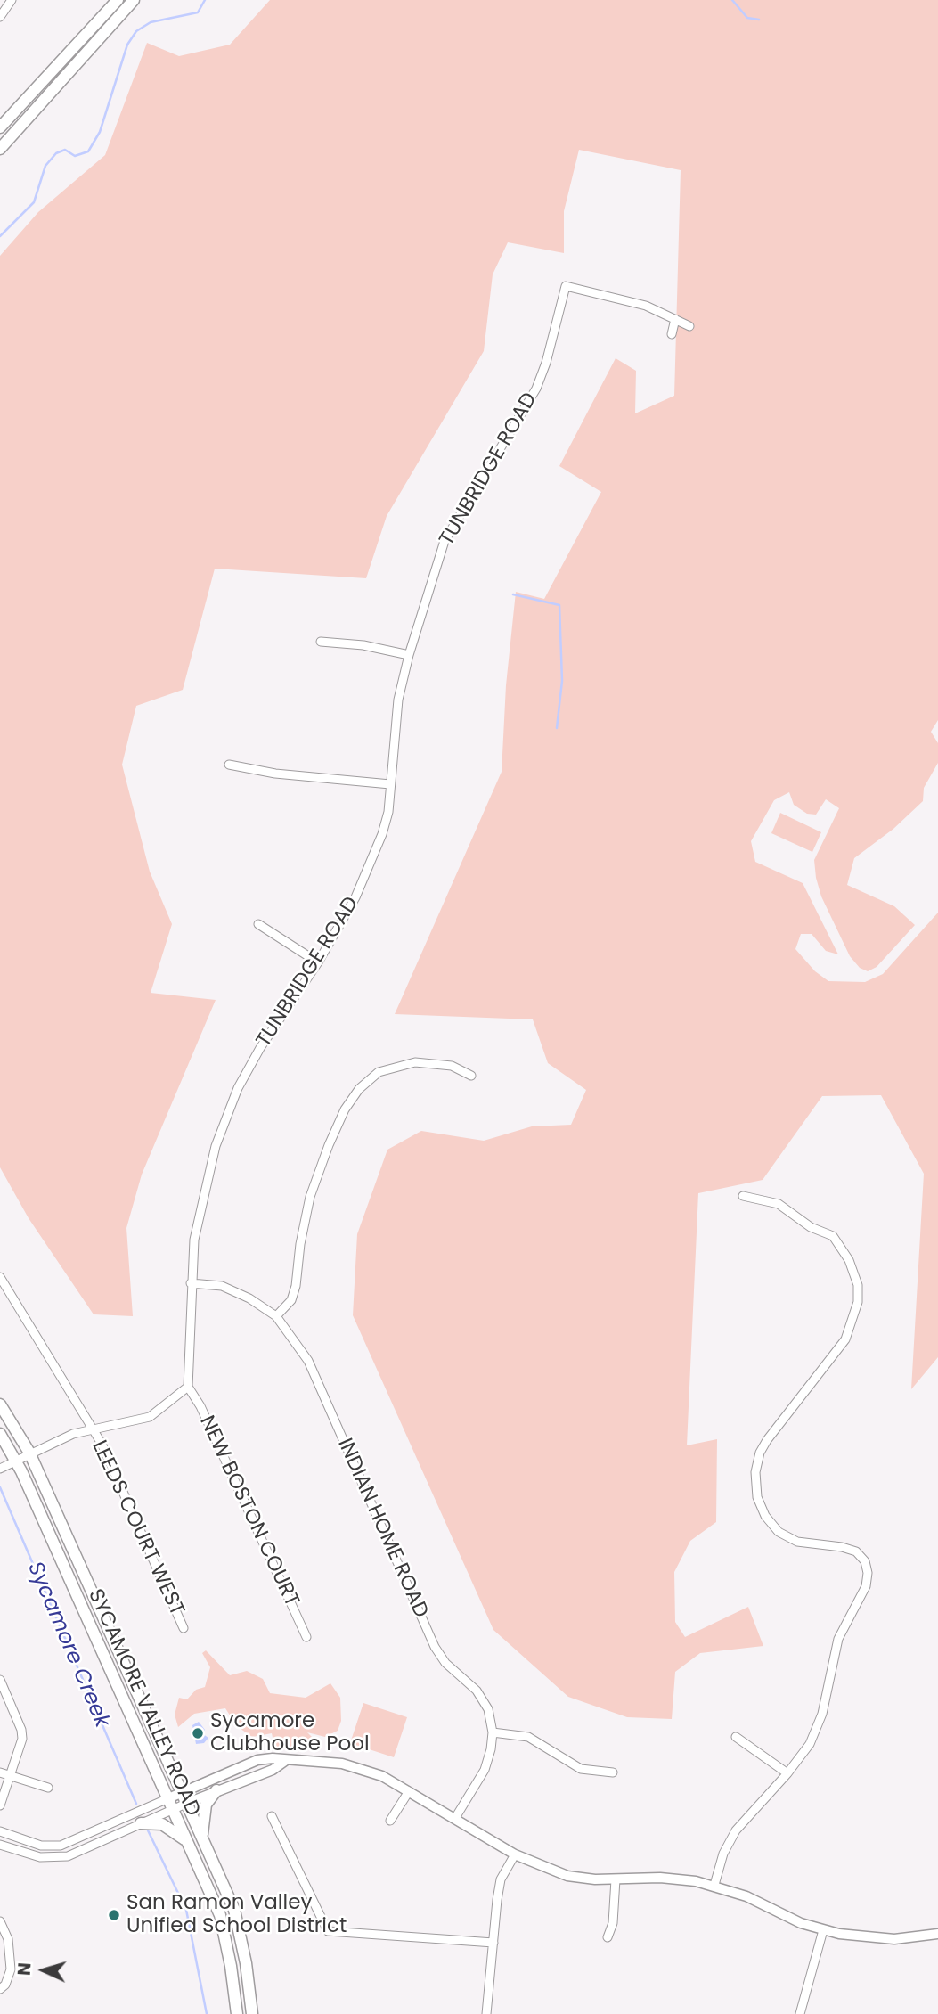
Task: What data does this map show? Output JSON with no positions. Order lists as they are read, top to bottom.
{
  "streets": {
    "main road": ["SYCAMORE VALLEY ROAD"],
    "street": [
      "TUNBRIDGE ROAD",
      "NEW BOSTON COURT",
      "LEEDS COURT WEST",
      "INDIAN HOME ROAD"
    ]
  },
  "crossings": [
    ["TUNBRIDGE ROAD", "NEW BOSTON COURT"],
    ["TUNBRIDGE ROAD", "INDIAN HOME ROAD"]
  ],
  "water": ["Sycamore Creek"],
  "places": ["Sycamore Clubhouse Pool", "San Ramon Valley Unified School District"],
  "north": "left"
}
